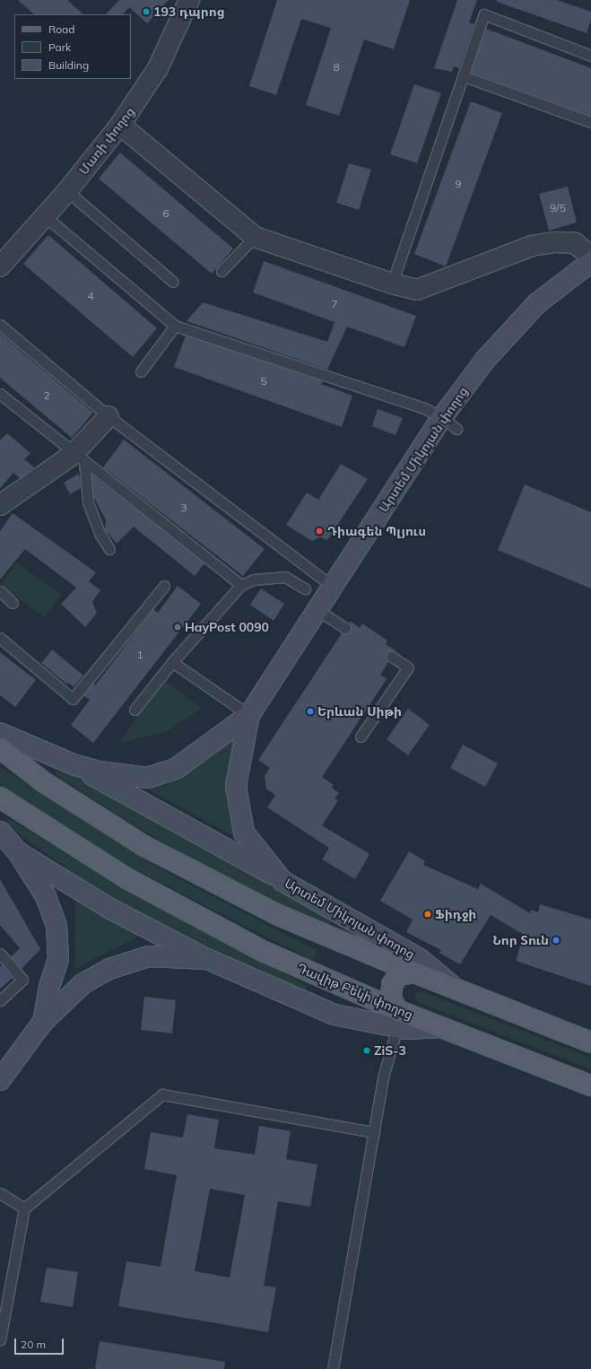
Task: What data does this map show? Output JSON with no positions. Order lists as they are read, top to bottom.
{
  "streets": {
    "main road": ["Արտեմ Միկոյան փողոց", "Դավիթ Բեկի փողոց"],
    "street": ["Մառի փողոց"]
  },
  "places": [
    "193 դպրոց",
    "Դիագեն Պլյուս",
    "HayPost 0090",
    "Երևան Սիթի",
    "Ֆիդջի",
    "Նոր Տուն",
    "ZiS-3"
  ],
  "house_numbers": [
    "8",
    "9",
    "9/5",
    "6",
    "4",
    "7",
    "5",
    "2",
    "3",
    "1"
  ],
  "legend": ["Road", "Park", "Building"],
  "scale_bar": "20 m"
}
